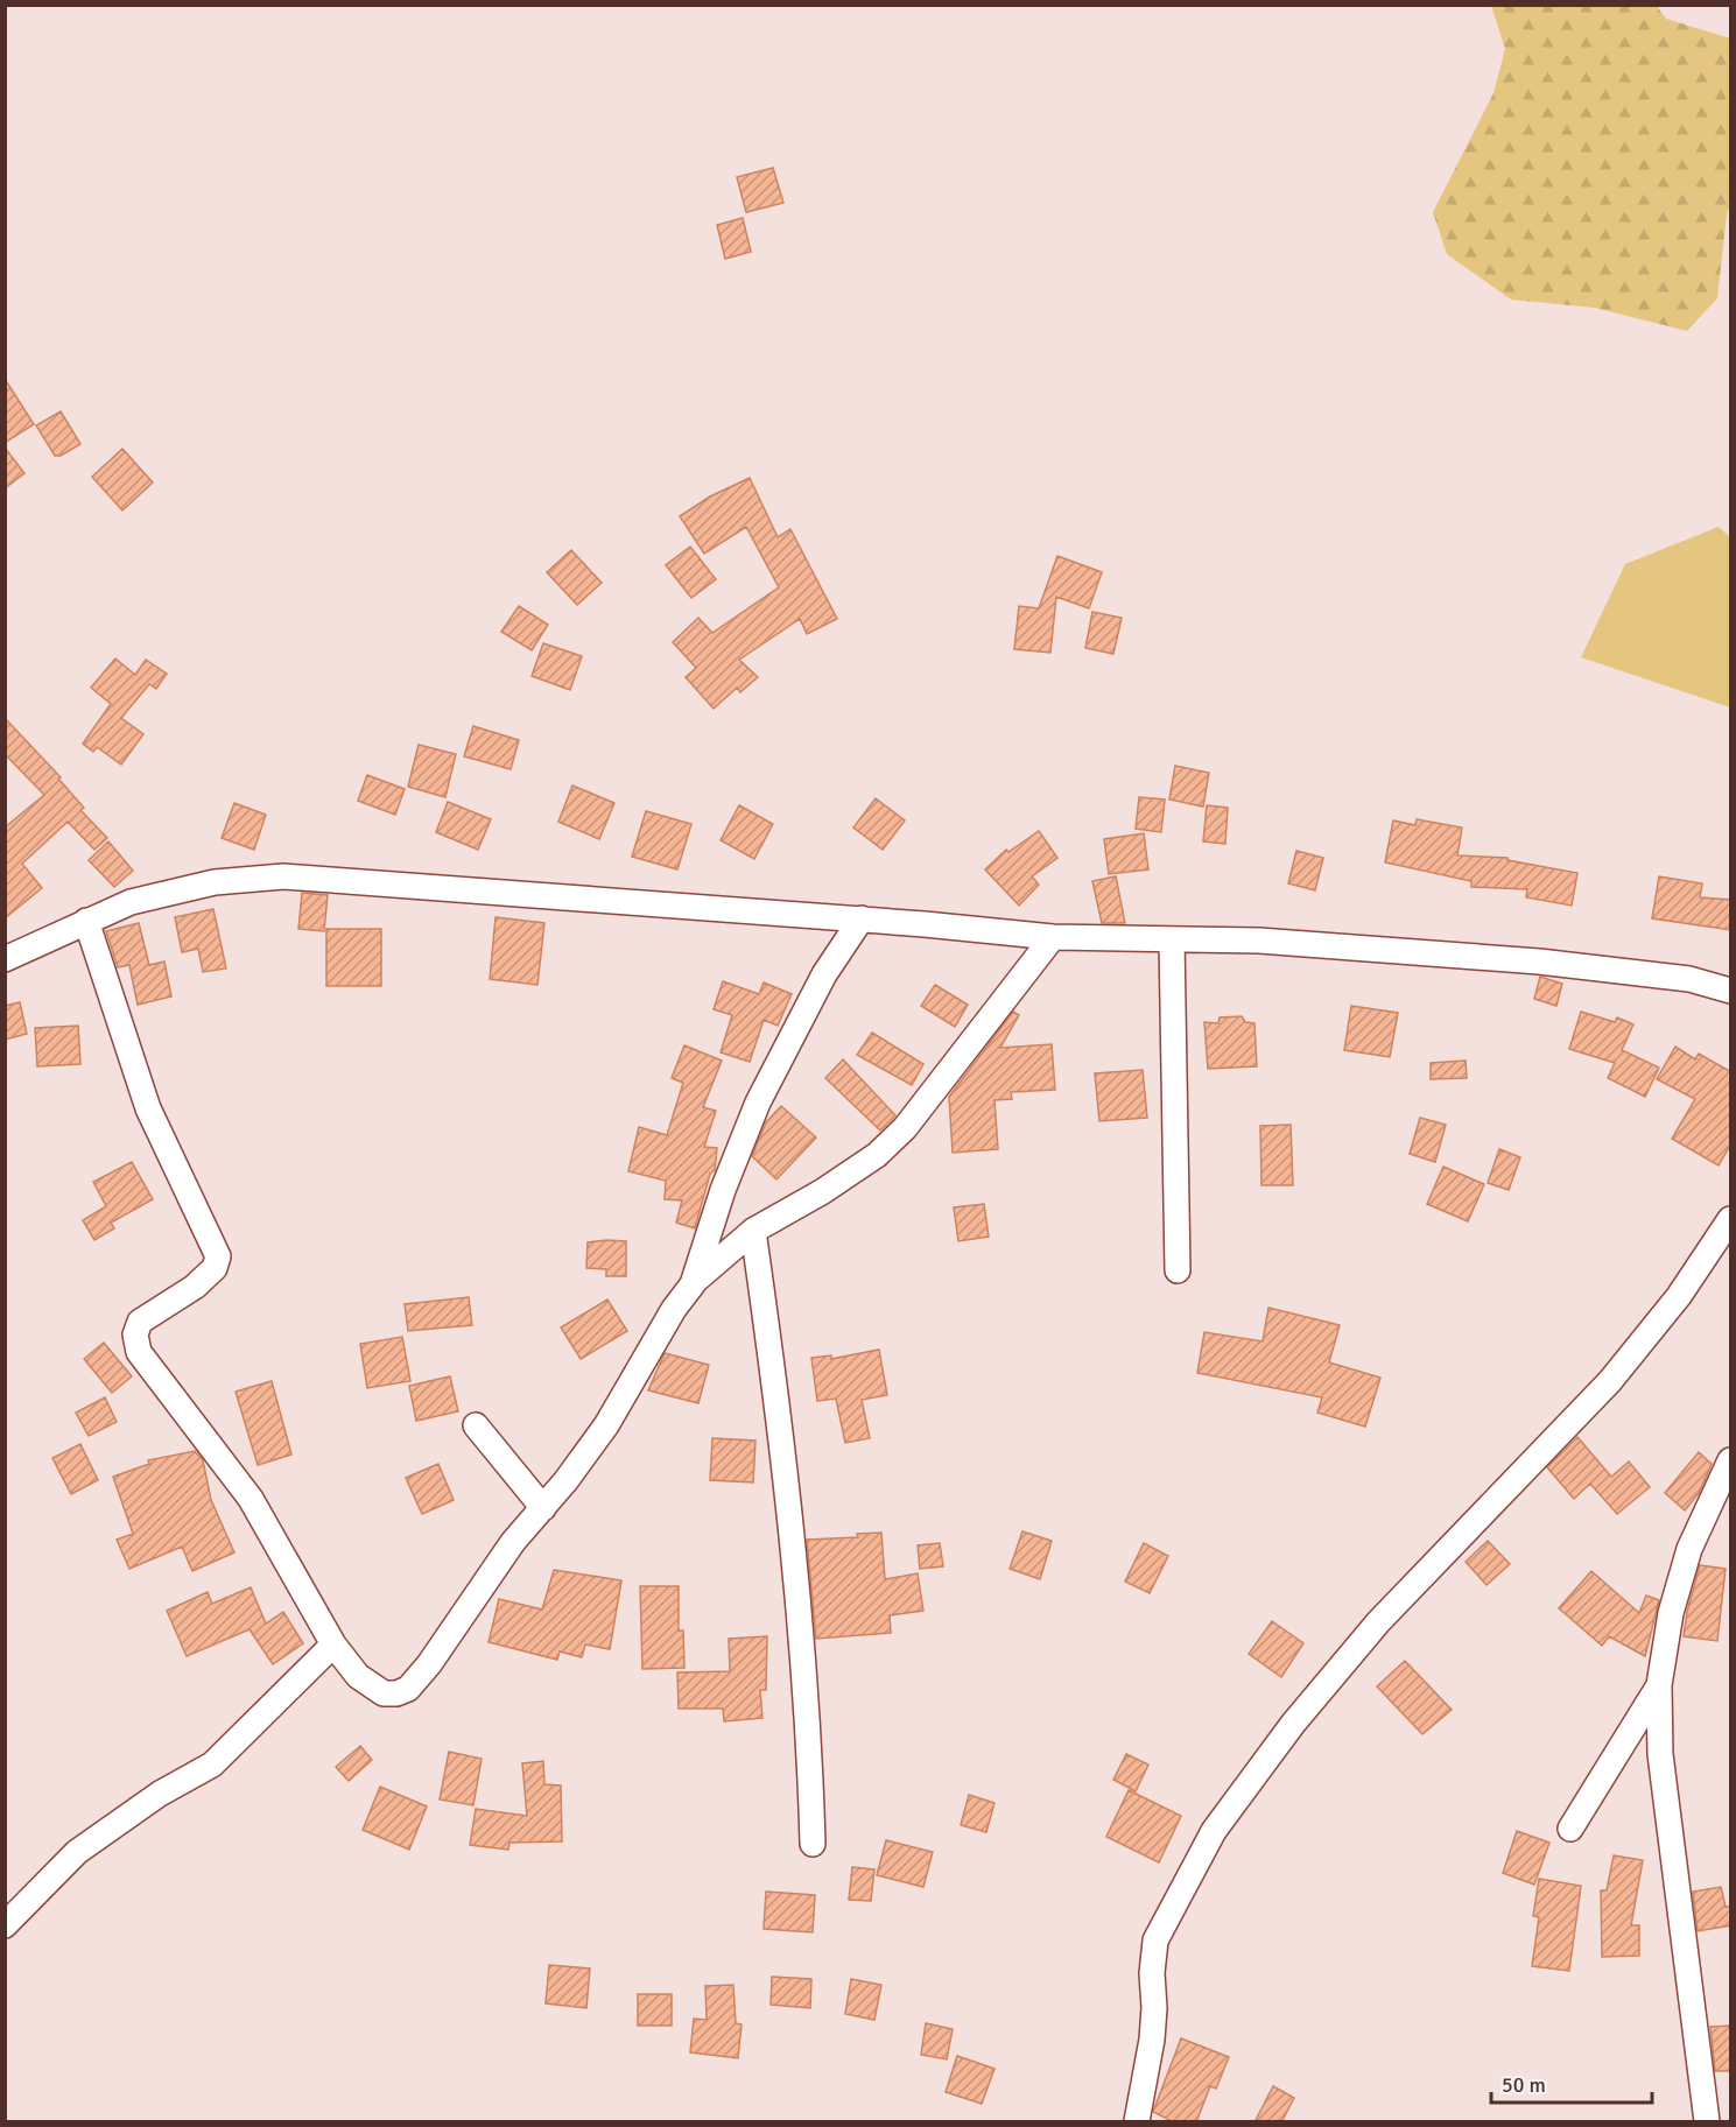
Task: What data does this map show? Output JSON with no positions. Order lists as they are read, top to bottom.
{
  "scale_bar": "50 m"
}
